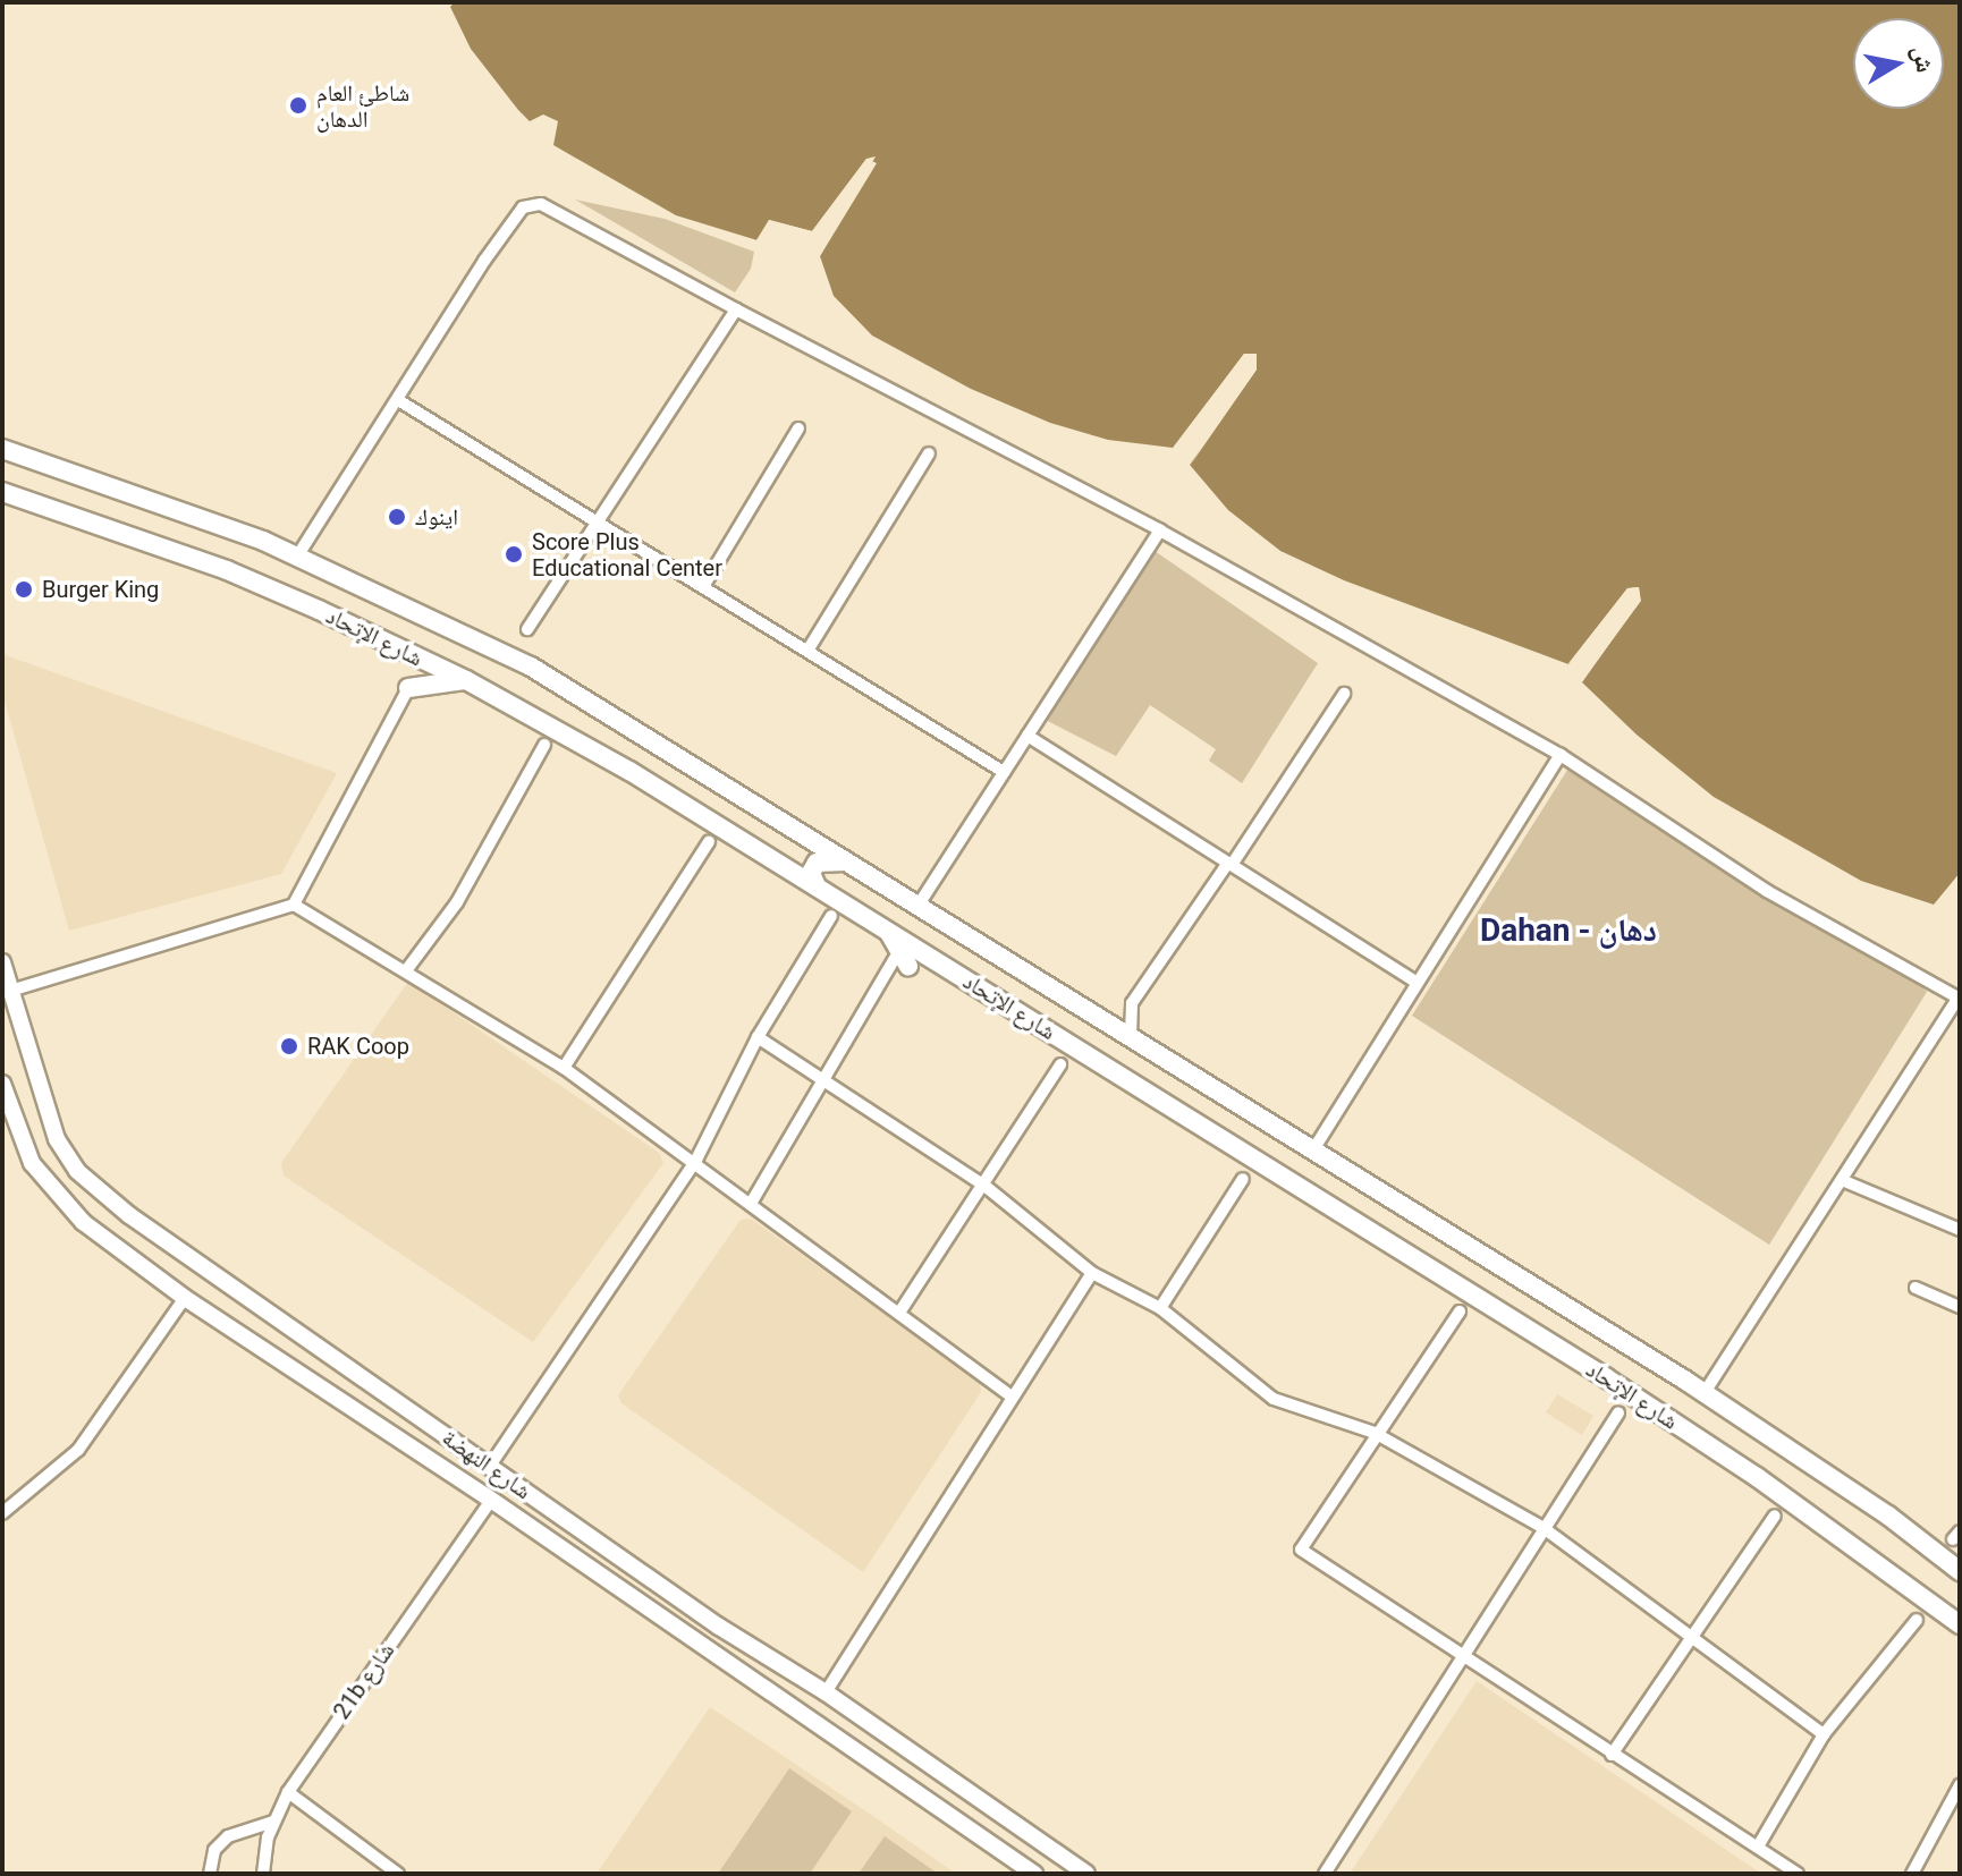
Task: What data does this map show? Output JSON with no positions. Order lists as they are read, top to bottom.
{
  "streets": {
    "main road": ["شارع الإتحاد", "شارع النهضة"],
    "street": ["21b شارع"]
  },
  "crossings": [
    ["شارع النهضة", "21b شارع"]
  ],
  "districts": ["Dahan - دهان"],
  "places": [
    "شاطئ العام الدهان",
    "اينوك",
    "Score Plus Educational Center",
    "Burger King",
    "RAK Coop"
  ],
  "north": "right"
}
